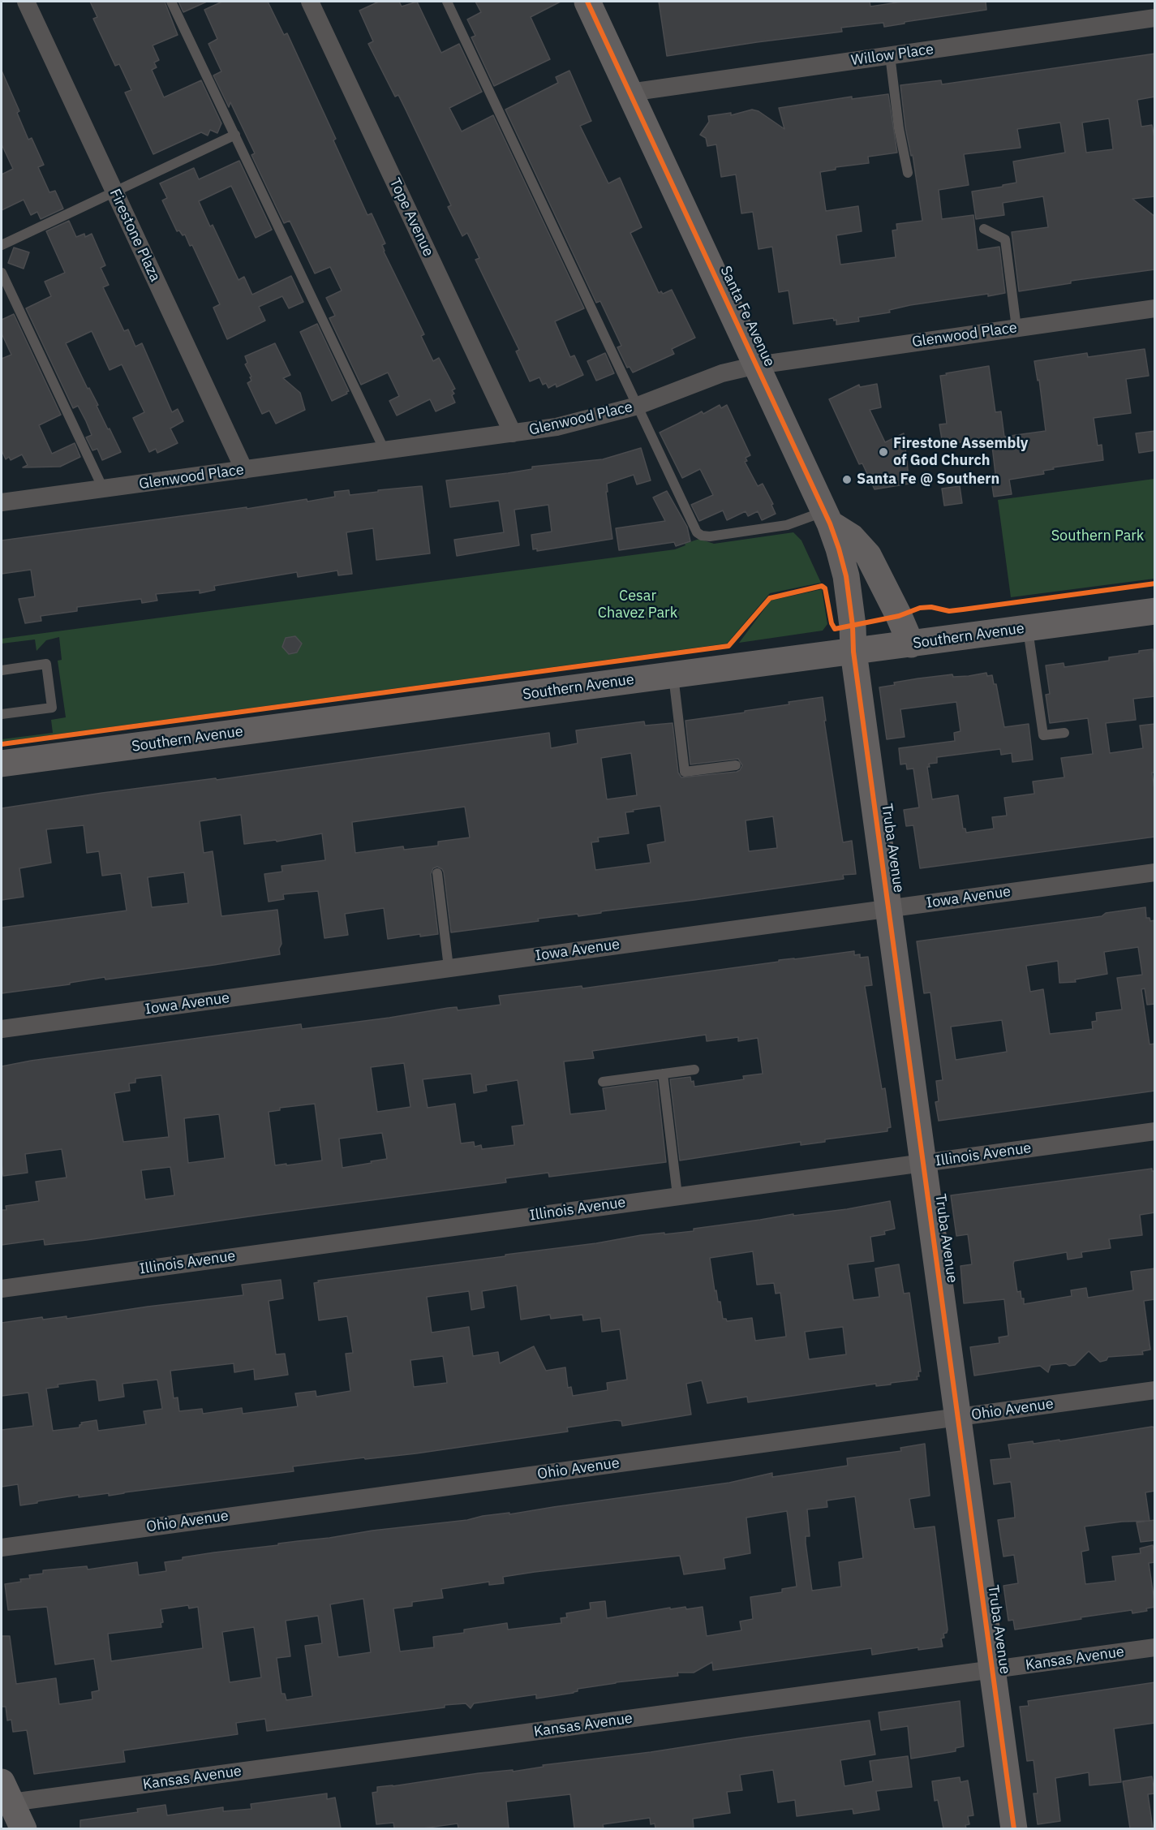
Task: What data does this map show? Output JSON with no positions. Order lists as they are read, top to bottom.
{
  "streets": {
    "street": [
      "Willow Place",
      "Tope Avenue",
      "Firestone Plaza",
      "Santa Fe Avenue",
      "Glenwood Place",
      "Southern Avenue",
      "Truba Avenue",
      "Iowa Avenue",
      "Illinois Avenue",
      "Ohio Avenue",
      "Kansas Avenue"
    ]
  },
  "crossings": [
    ["Willow Place", "Santa Fe Avenue"],
    ["Tope Avenue", "Glenwood Place"],
    ["Firestone Plaza", "Glenwood Place"],
    ["Santa Fe Avenue", "Glenwood Place"],
    ["Santa Fe Avenue", "Southern Avenue"],
    ["Santa Fe Avenue", "Truba Avenue"],
    ["Southern Avenue", "Truba Avenue"],
    ["Truba Avenue", "Iowa Avenue"],
    ["Truba Avenue", "Illinois Avenue"],
    ["Truba Avenue", "Ohio Avenue"],
    ["Truba Avenue", "Kansas Avenue"]
  ],
  "parks": ["Southern Park", "Cesar Chavez Park"],
  "places": ["Firestone Assembly of God Church", "Santa Fe @ Southern"]
}
